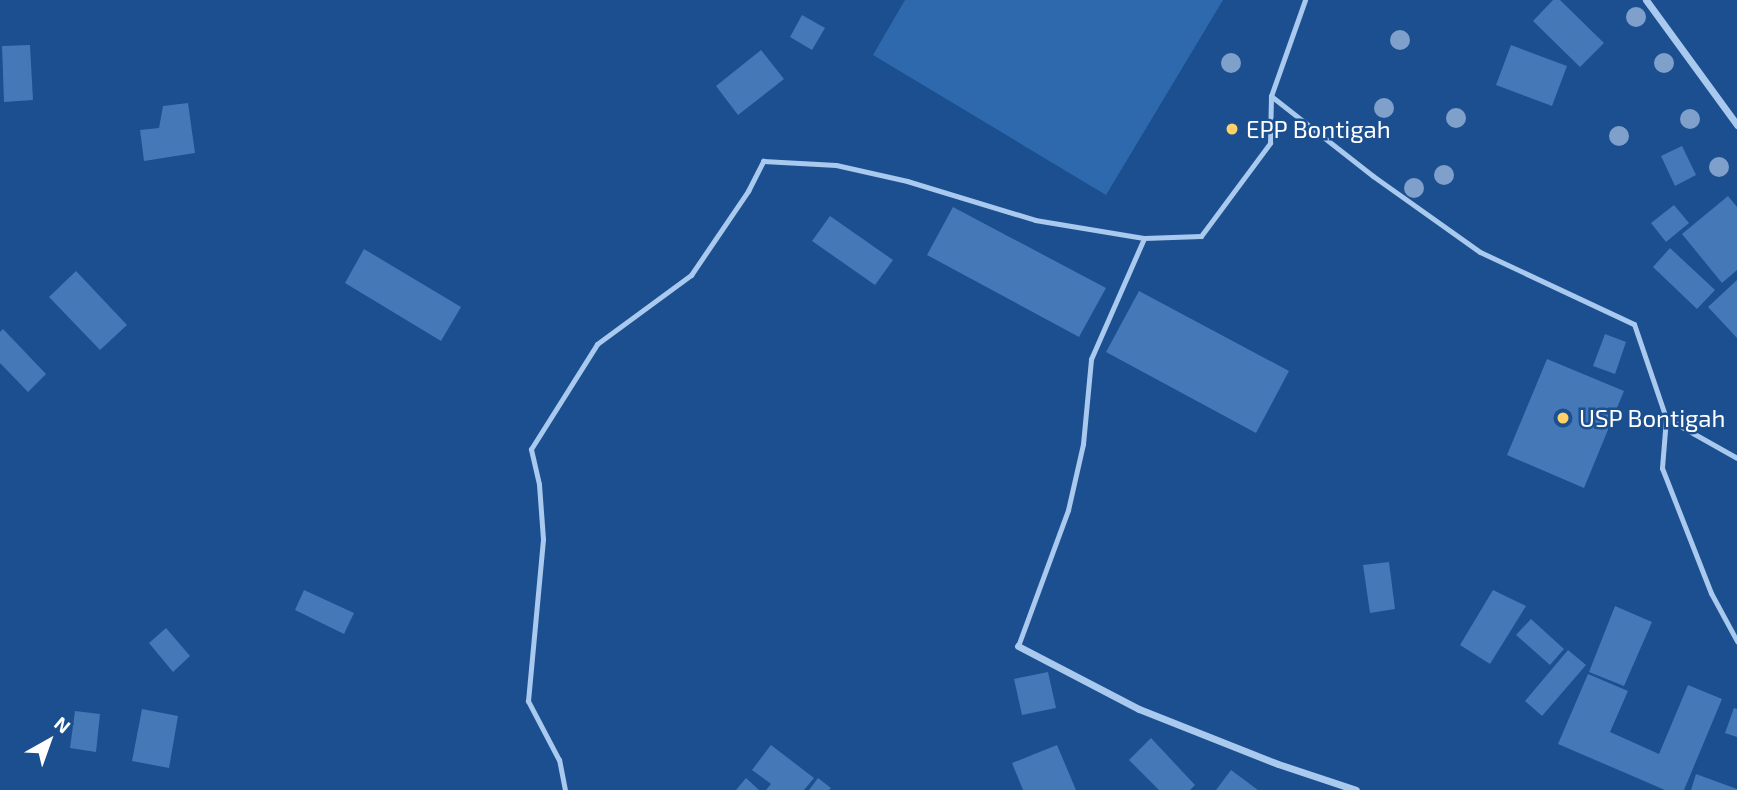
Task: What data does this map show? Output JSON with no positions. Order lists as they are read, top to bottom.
{
  "places": ["EPP Bontigah", "USP Bontigah"],
  "north": "top right"
}
